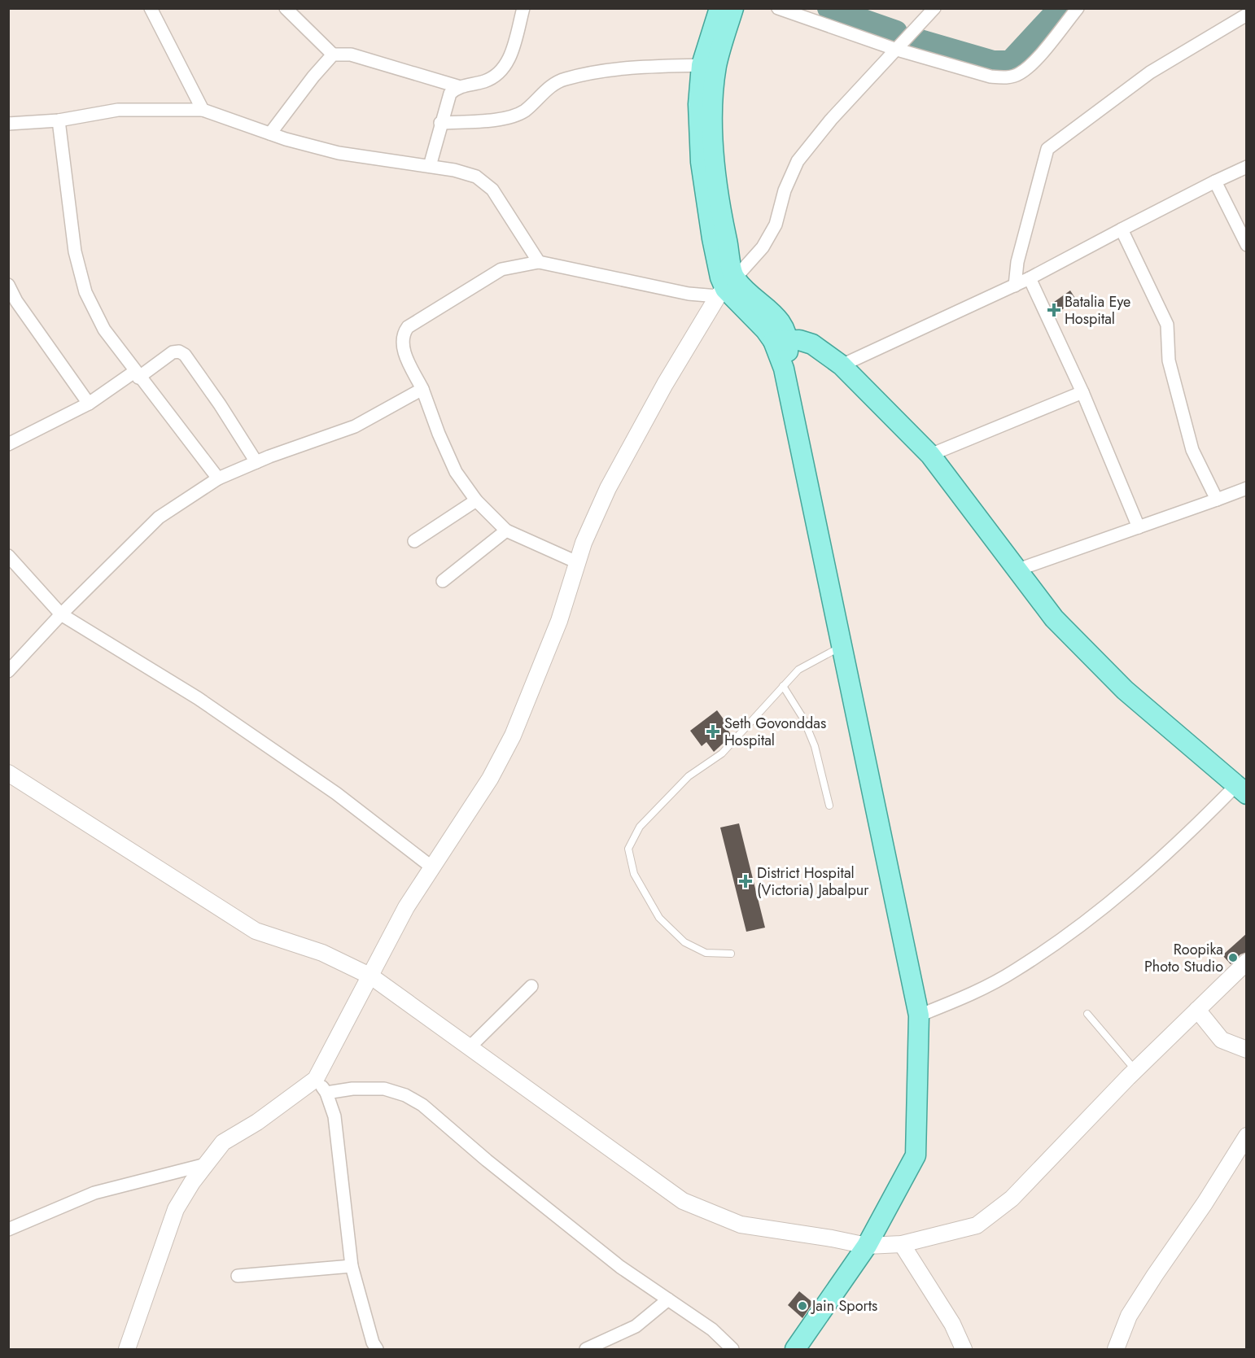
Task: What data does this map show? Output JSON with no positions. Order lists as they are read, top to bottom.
{
  "places": {
    "health": ["Batalia Eye Hospital", "Seth Govonddas Hospital", "District Hospital (Victoria) Jabalpur"],
    "other": ["Roopika Photo Studio", "Jain Sports"]
  }
}
